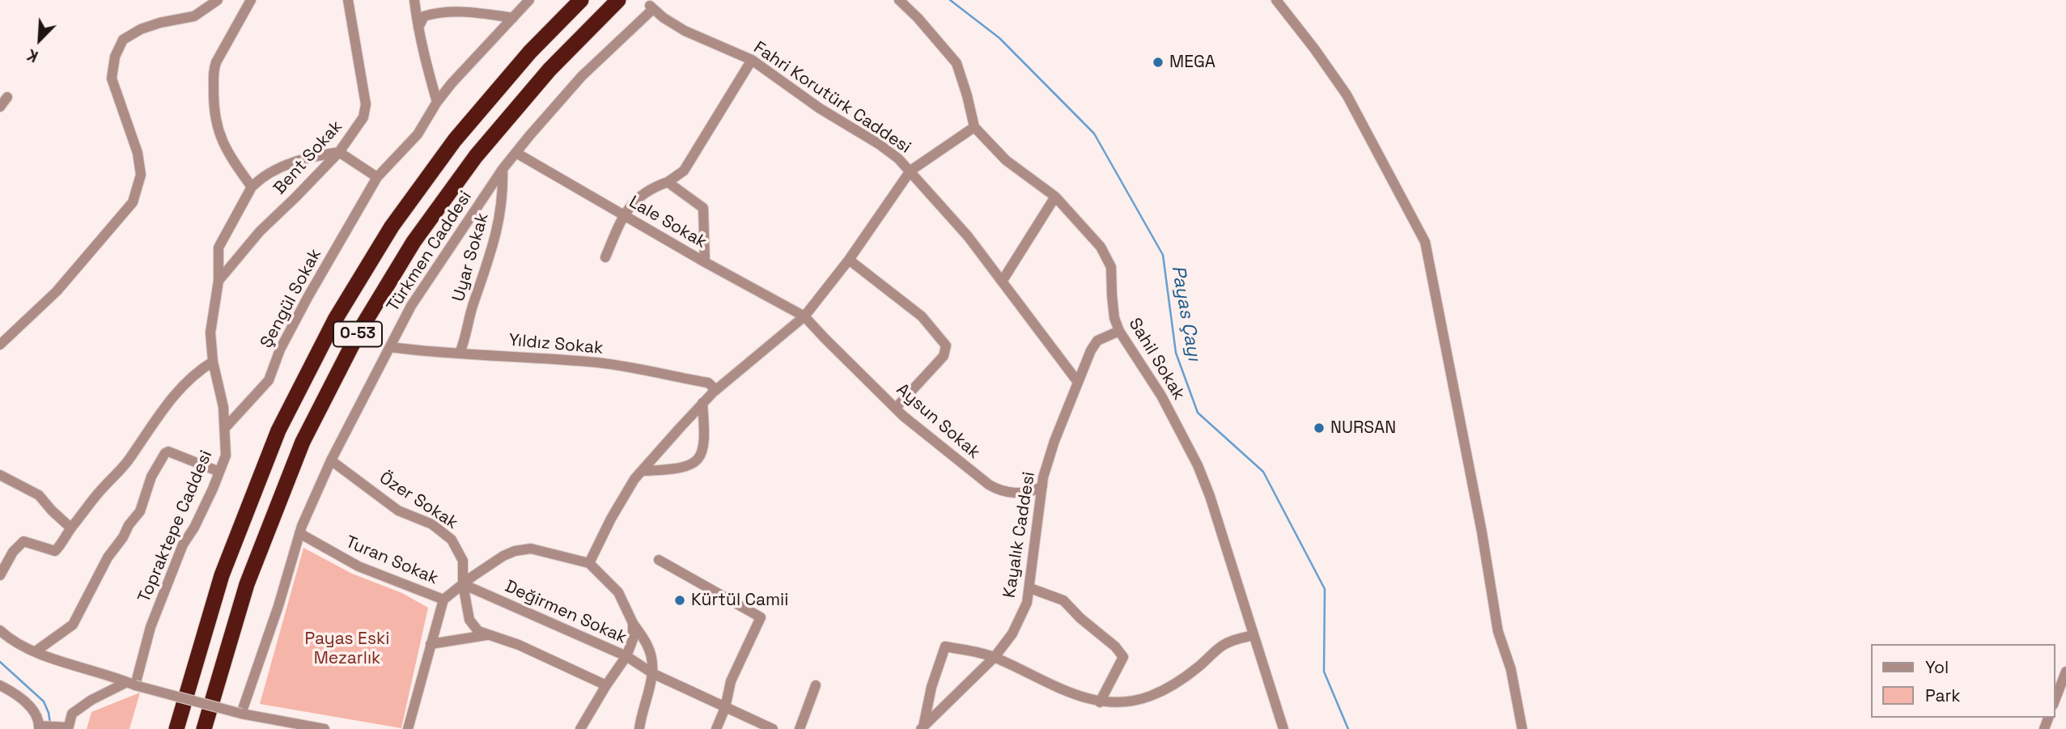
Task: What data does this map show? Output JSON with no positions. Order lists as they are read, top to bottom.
{
  "streets": {
    "highway": ["O-53"],
    "street": [
      "Fahri Korutürk Caddesi",
      "Bent Sokak",
      "Lale Sokak",
      "Türkmen Caddesi",
      "Uyar Sokak",
      "Şengül Sokak",
      "Yıldız Sokak",
      "Sahil Sokak",
      "Aysun Sokak",
      "Özer Sokak",
      "Topraktepe Caddesi",
      "Kayalık Caddesi",
      "Turan Sokak",
      "Değirmen Sokak"
    ]
  },
  "crossings": [
    ["Fahri Korutürk Caddesi", "Türkmen Caddesi"],
    ["Fahri Korutürk Caddesi", "Kayalık Caddesi"],
    ["Bent Sokak", "Topraktepe Caddesi"],
    ["Lale Sokak", "Türkmen Caddesi"],
    ["Lale Sokak", "Aysun Sokak"],
    ["Türkmen Caddesi", "Uyar Sokak"],
    ["Türkmen Caddesi", "Yıldız Sokak"],
    ["Türkmen Caddesi", "Özer Sokak"],
    ["Türkmen Caddesi", "Turan Sokak"],
    ["Uyar Sokak", "Yıldız Sokak"],
    ["Şengül Sokak", "Topraktepe Caddesi"],
    ["Sahil Sokak", "Kayalık Caddesi"],
    ["Aysun Sokak", "Kayalık Caddesi"],
    ["Özer Sokak", "Değirmen Sokak"]
  ],
  "water": ["Payas Çayı"],
  "parks": ["Payas Eski Mezarlık"],
  "places": ["MEGA", "NURSAN", "Kürtül Camii"],
  "legend": ["Yol", "Park"],
  "north": "bottom left"
}
